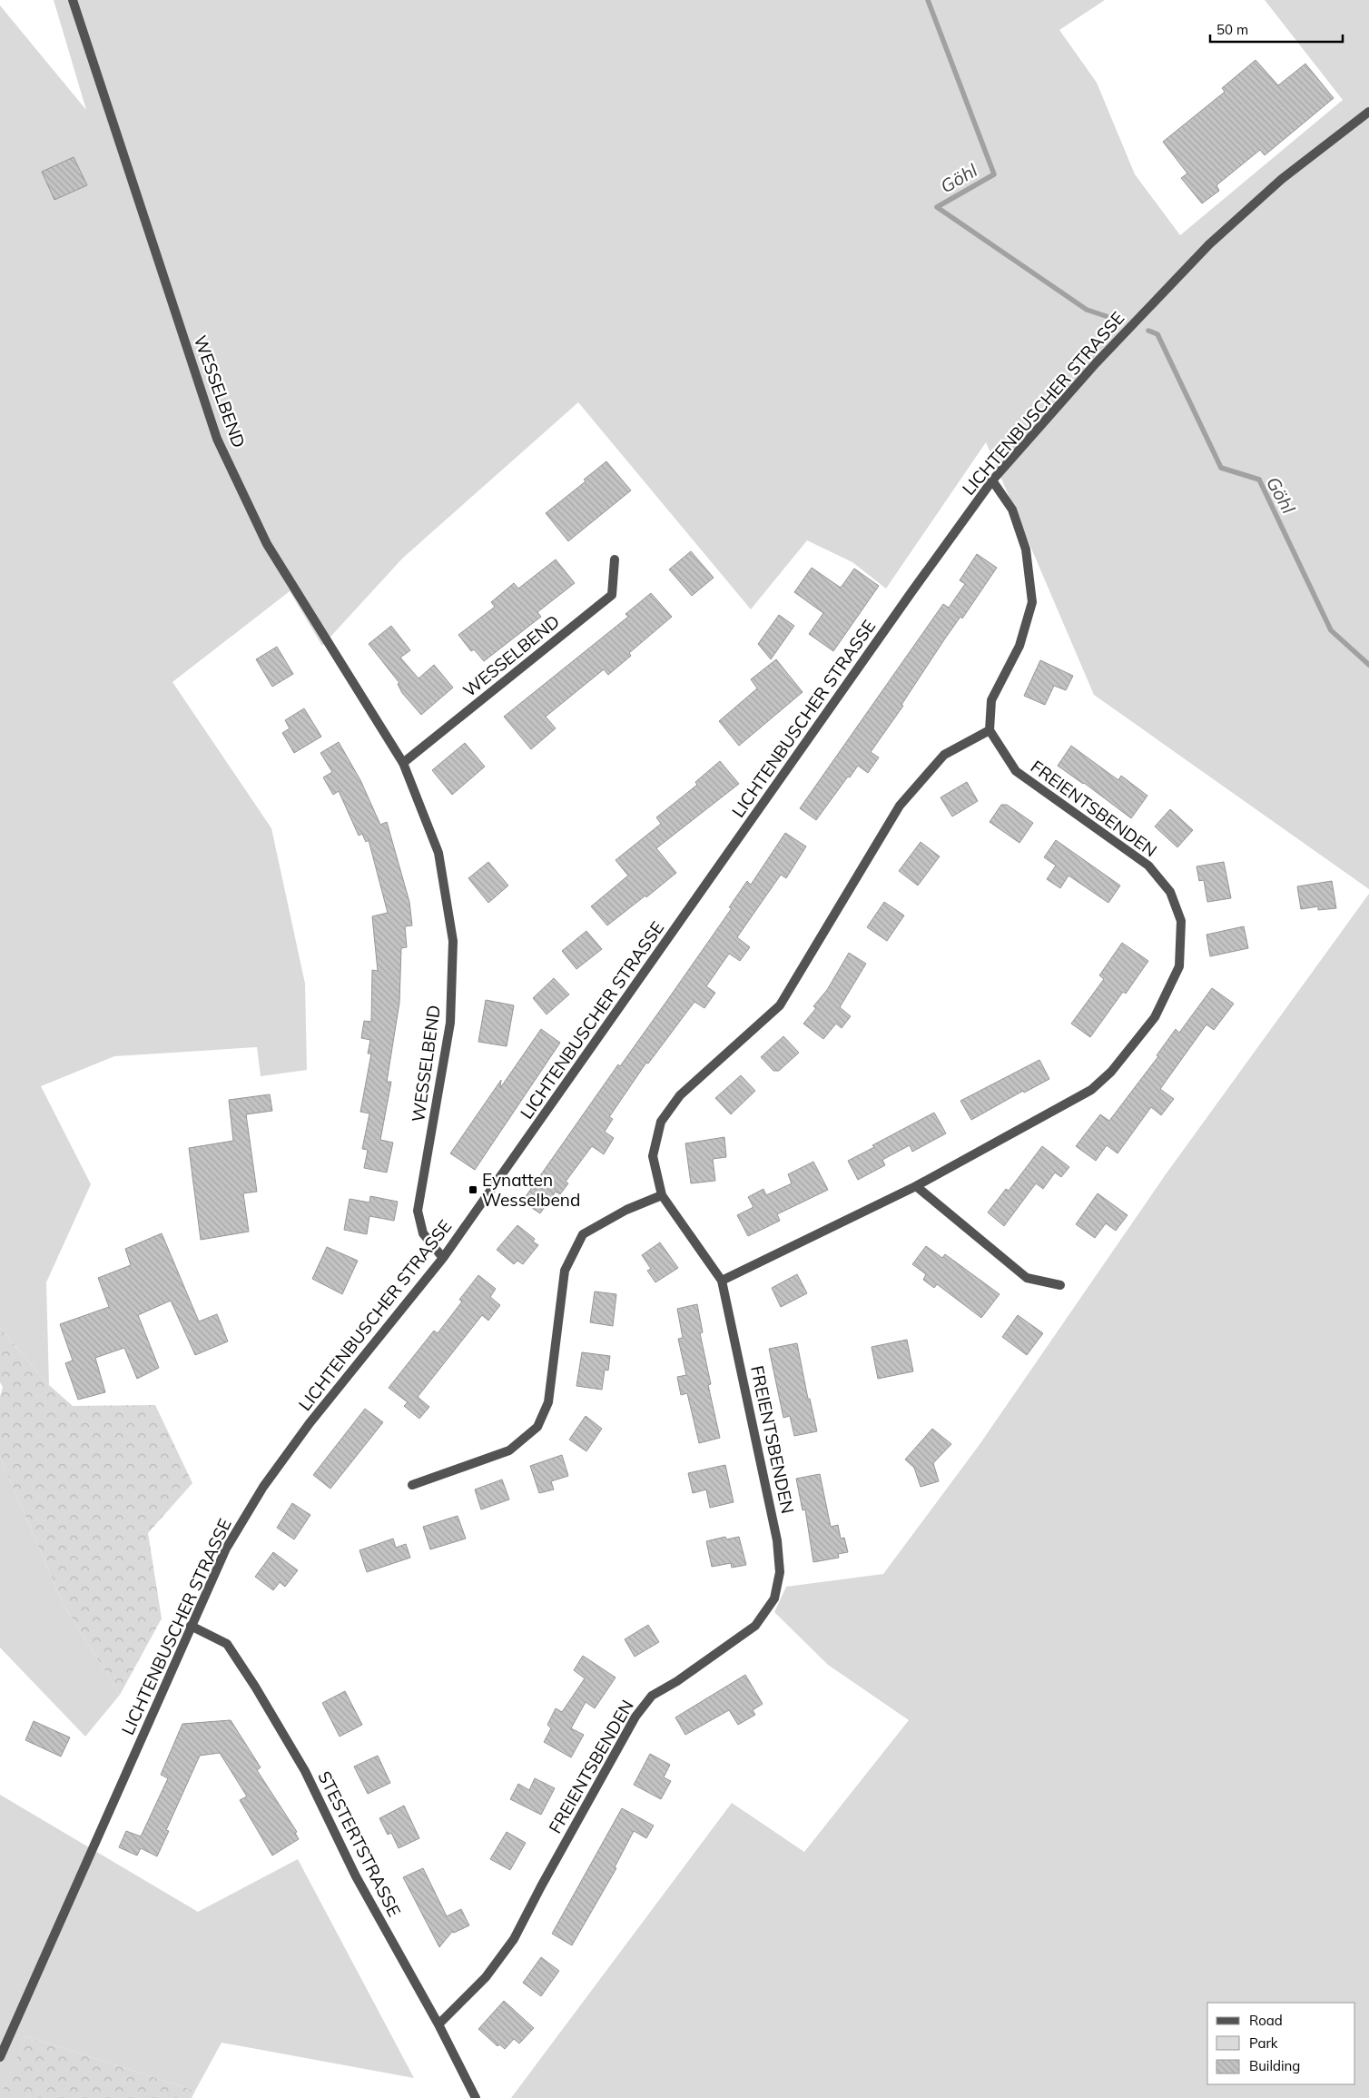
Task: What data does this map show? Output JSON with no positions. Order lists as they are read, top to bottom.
{
  "streets": {
    "street": [
      "WESSELBEND",
      "LICHTENBUSCHER STRASSE",
      "FREIENTSBENDEN",
      "STESTERTSTRASSE"
    ]
  },
  "crossings": [
    ["WESSELBEND", "LICHTENBUSCHER STRASSE"],
    ["LICHTENBUSCHER STRASSE", "STESTERTSTRASSE"],
    ["FREIENTSBENDEN", "STESTERTSTRASSE"]
  ],
  "water": ["Göhl"],
  "places": {
    "transit": ["Eynatten Wesselbend"]
  },
  "legend": ["Road", "Park", "Building"],
  "scale_bar": "50 m"
}
